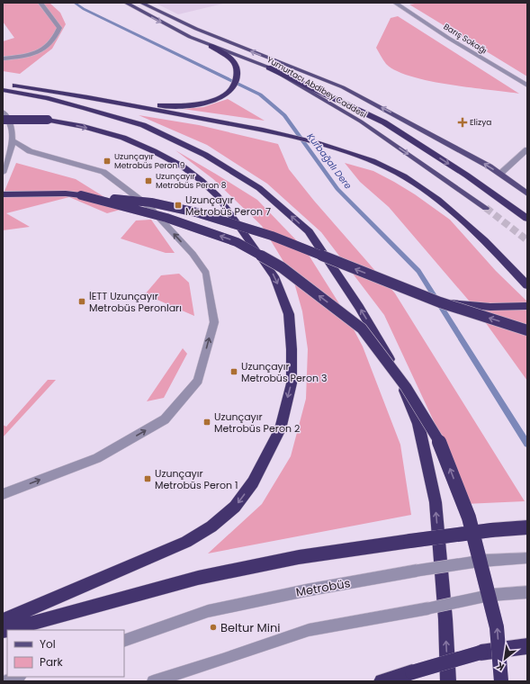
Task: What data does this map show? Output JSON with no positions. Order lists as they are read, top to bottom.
{
  "streets": {
    "main road": ["Yumurtacı Abdibey Caddesi"],
    "street": ["Barış Sokağı", "Metrobüs"]
  },
  "water": ["Kurbağalı Dere"],
  "places": {
    "health": ["Elizya"],
    "transit": [
      "Uzunçayır Metrobüs Peron 9",
      "Uzunçayır Metrobüs Peron 8",
      "Uzunçayır Metrobüs Peron 7",
      "İETT Uzunçayır Metrobüs Peronları",
      "Uzunçayır Metrobüs Peron 3",
      "Uzunçayır Metrobüs Peron 2",
      "Uzunçayır Metrobüs Peron 1"
    ],
    "other": ["Beltur Mini"]
  },
  "legend": ["Yol", "Park"],
  "north": "bottom left"
}
